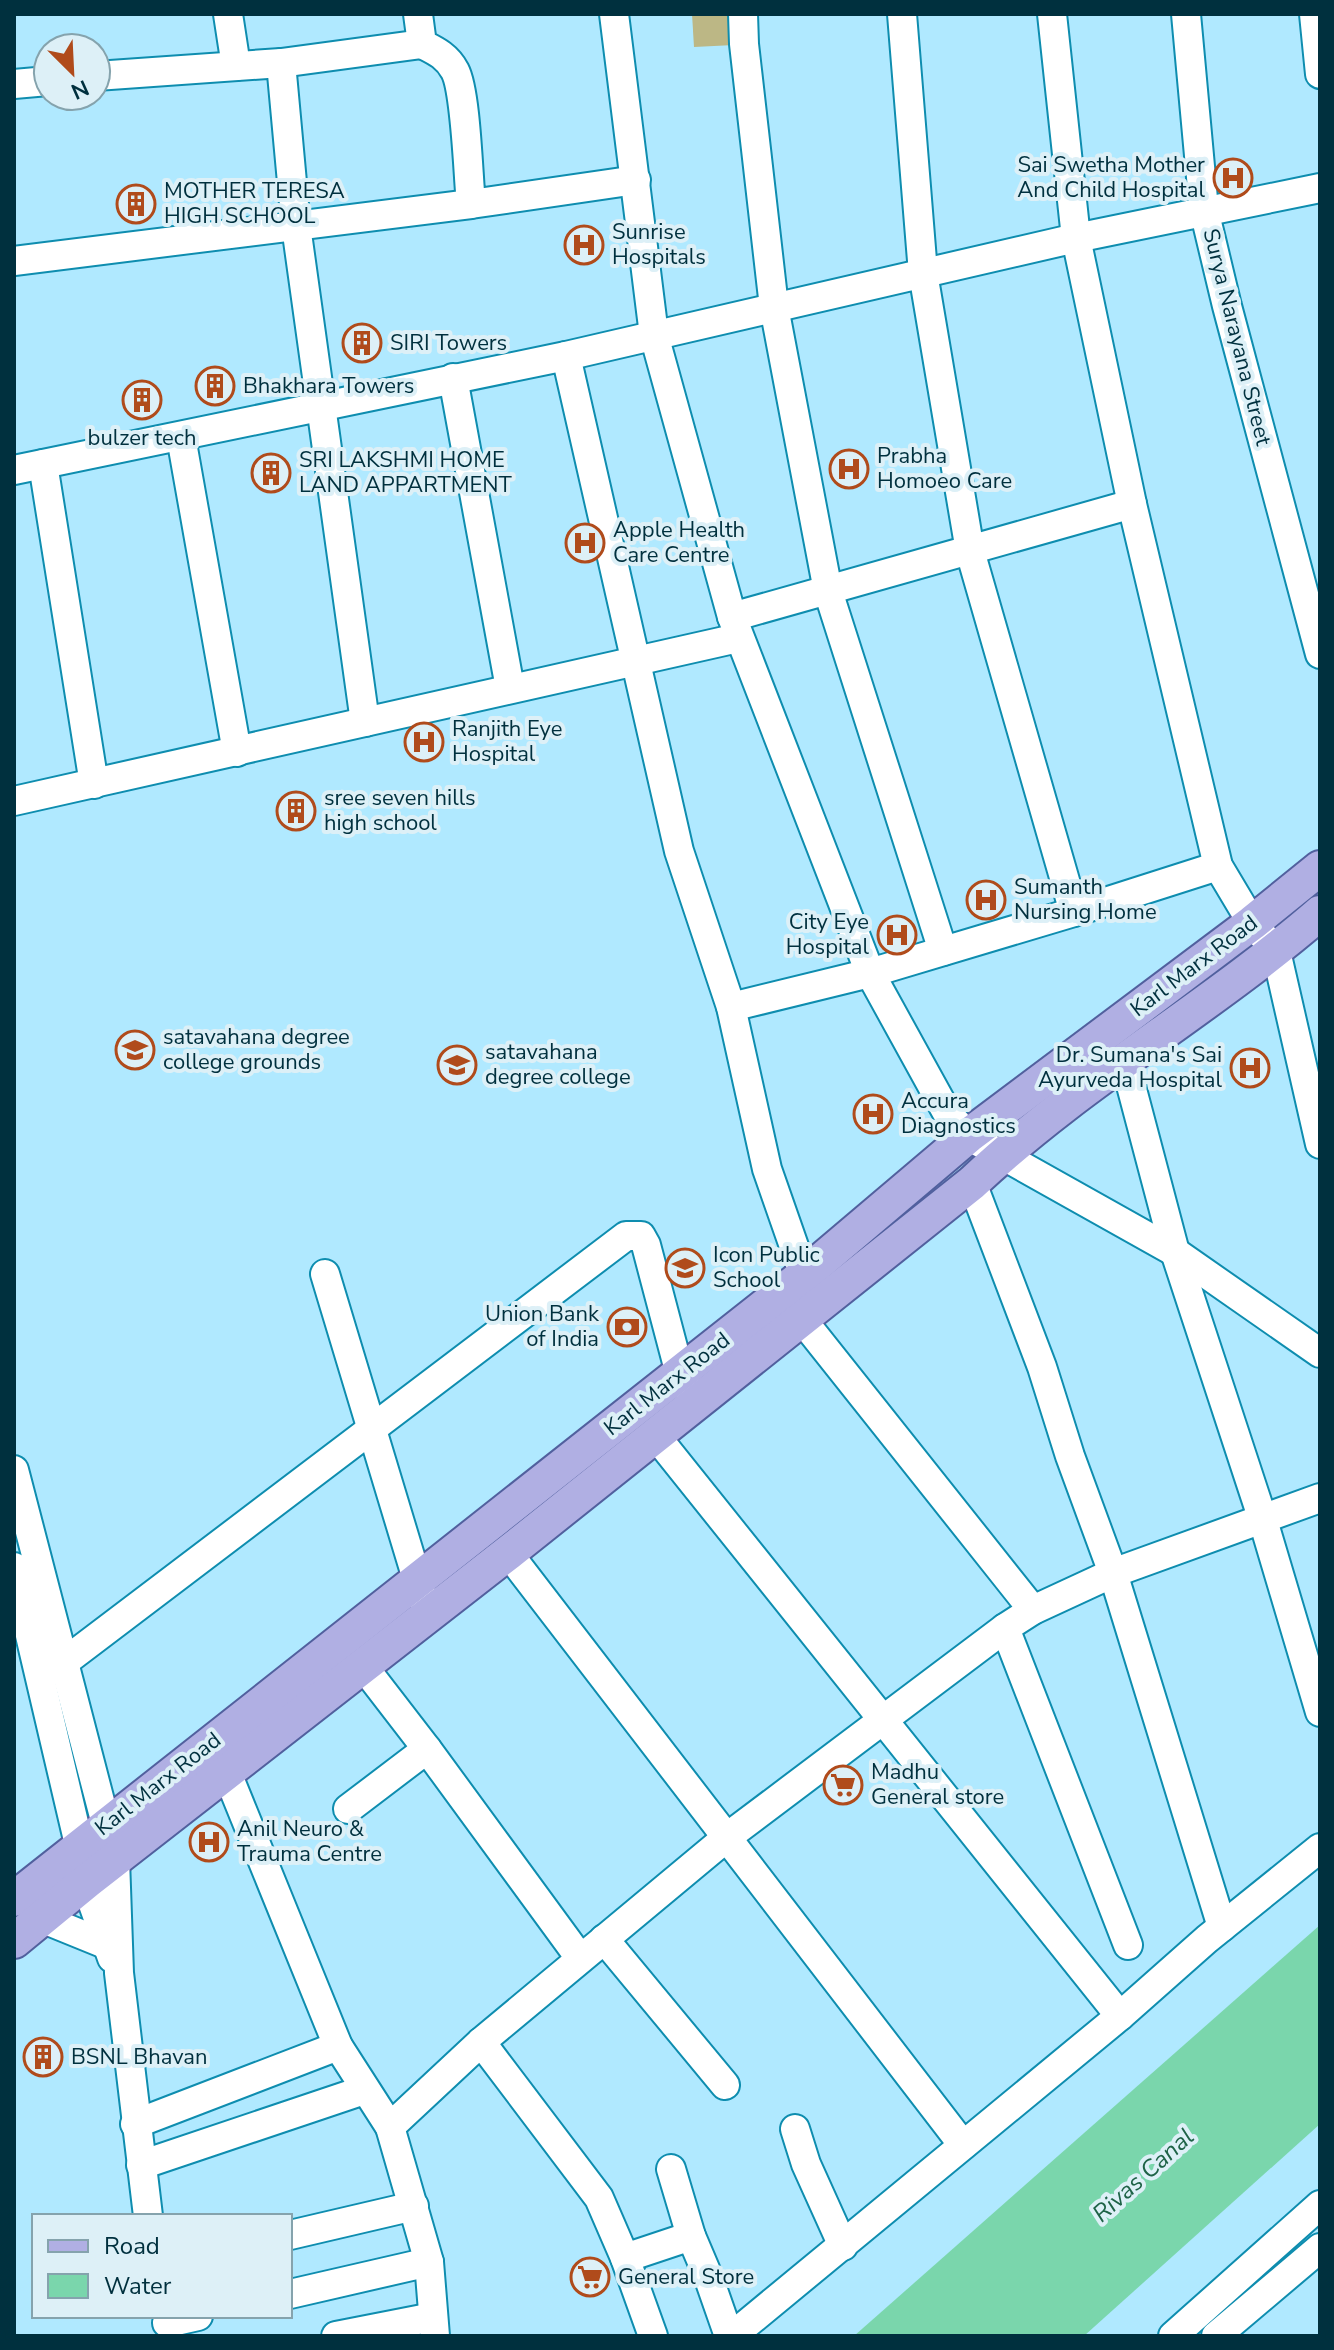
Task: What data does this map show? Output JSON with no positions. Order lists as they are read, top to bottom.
{
  "streets": {
    "main road": ["Karl Marx Road"],
    "street": ["Surya Narayana Street"]
  },
  "water": ["Rivas Canal"],
  "places": {
    "hospital": [
      "Sai Swetha Mother And Child Hospital",
      "Sunrise Hospitals",
      "Prabha Homoeo Care",
      "Apple Health Care Centre",
      "Ranjith Eye Hospital",
      "Sumanth Nursing Home",
      "City Eye Hospital",
      "Dr. Sumana's Sai Ayurveda Hospital",
      "Accura Diagnostics",
      "Anil Neuro & Trauma Centre"
    ],
    "building": [
      "MOTHER TERESA HIGH SCHOOL",
      "SIRI Towers",
      "Bhakhara Towers",
      "bulzer tech",
      "SRI LAKSHMI HOME LAND APPARTMENT",
      "sree seven hills high school",
      "BSNL Bhavan"
    ],
    "school or university": ["satavahana degree college grounds", "satavahana degree college", "Icon Public School"],
    "bank": ["Union Bank of India"],
    "supermarket": ["Madhu General store", "General Store"]
  },
  "legend": ["Road", "Water"],
  "north": "bottom right"
}
